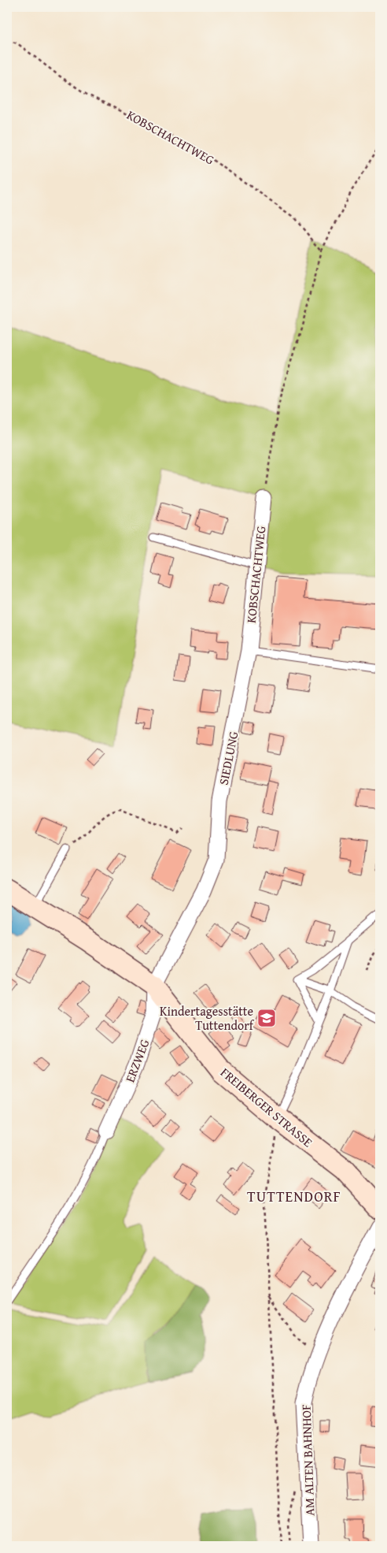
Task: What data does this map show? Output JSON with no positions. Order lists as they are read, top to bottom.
{
  "streets": {
    "street": [
      "KOBSCHACHTWEG",
      "SIEDLUNG",
      "ERZWEG",
      "FREIBERGER STRASSE",
      "AM ALTEN BAHNHOF"
    ]
  },
  "crossings": [
    ["KOBSCHACHTWEG", "SIEDLUNG"],
    ["SIEDLUNG", "ERZWEG"],
    ["SIEDLUNG", "FREIBERGER STRASSE"],
    ["ERZWEG", "FREIBERGER STRASSE"]
  ],
  "districts": ["TUTTENDORF"],
  "places": {
    "school or university": ["Kindertagesstätte Tuttendorf"]
  }
}
